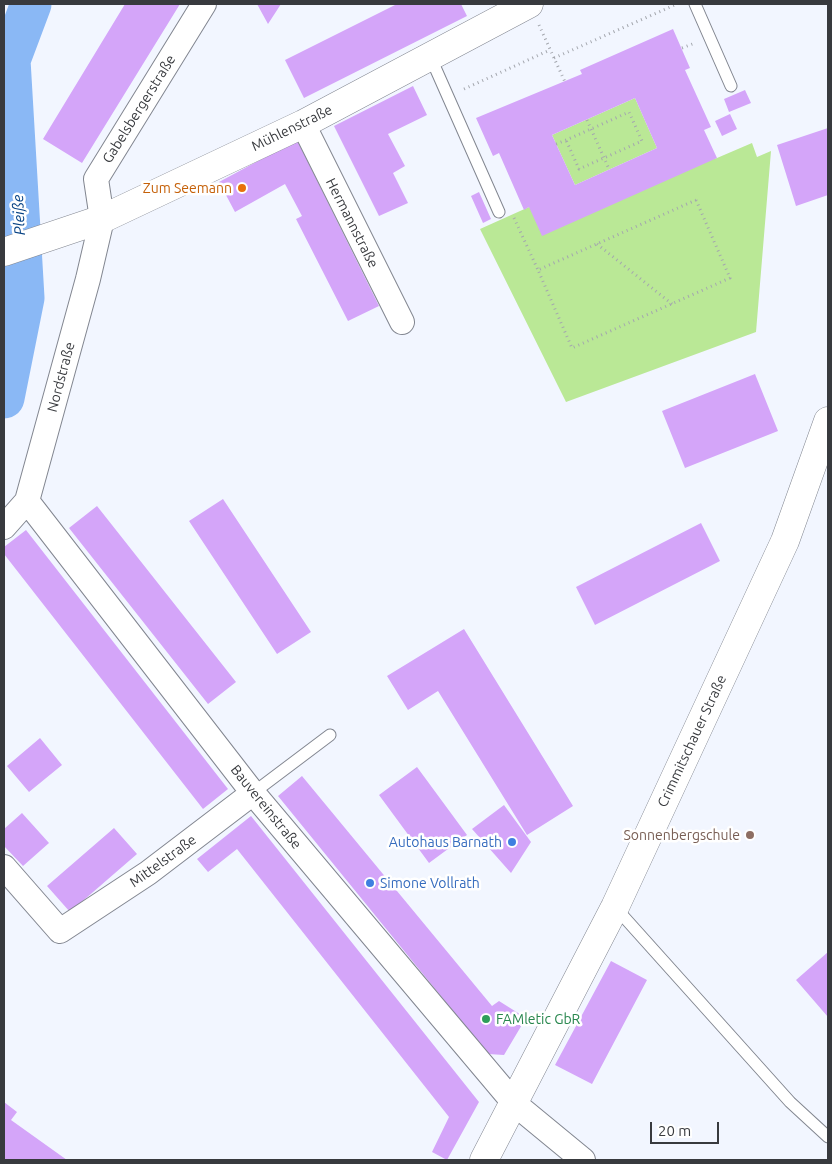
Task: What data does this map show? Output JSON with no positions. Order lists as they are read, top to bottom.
{
  "streets": {
    "street": [
      "Gabelsbergerstraße",
      "Mühlenstraße",
      "Hermannstraße",
      "Nordstraße",
      "Crimmitschauer Straße",
      "Bauvereinstraße",
      "Mittelstraße"
    ]
  },
  "crossings": [
    ["Gabelsbergerstraße", "Mühlenstraße"],
    ["Gabelsbergerstraße", "Nordstraße"],
    ["Mühlenstraße", "Hermannstraße"],
    ["Mühlenstraße", "Nordstraße"],
    ["Nordstraße", "Bauvereinstraße"],
    ["Crimmitschauer Straße", "Bauvereinstraße"],
    ["Bauvereinstraße", "Mittelstraße"]
  ],
  "water": ["Pleiße"],
  "places": [
    "Zum Seemann",
    "Sonnenbergschule",
    "Autohaus Barnath",
    "Simone Vollrath",
    "FAMletic GbR"
  ],
  "scale_bar": "20 m"
}
